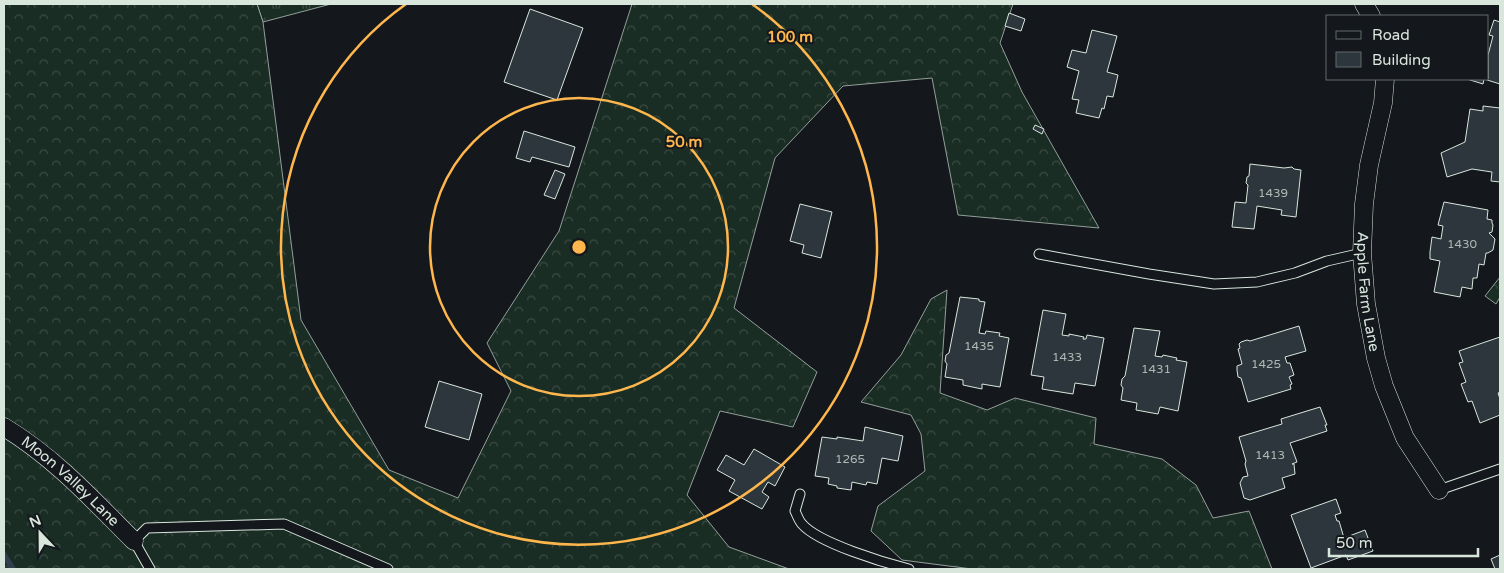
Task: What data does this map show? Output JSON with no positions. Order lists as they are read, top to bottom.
{
  "streets": {
    "street": ["Apple Farm Lane", "Moon Valley Lane"]
  },
  "house_numbers": [
    "1439",
    "1430",
    "1435",
    "1433",
    "1425",
    "1431",
    "1413",
    "1265"
  ],
  "legend": ["Road", "Building"],
  "scale_bar": "50 m",
  "north": "top",
  "rings": ["100 m", "50 m"]
}
